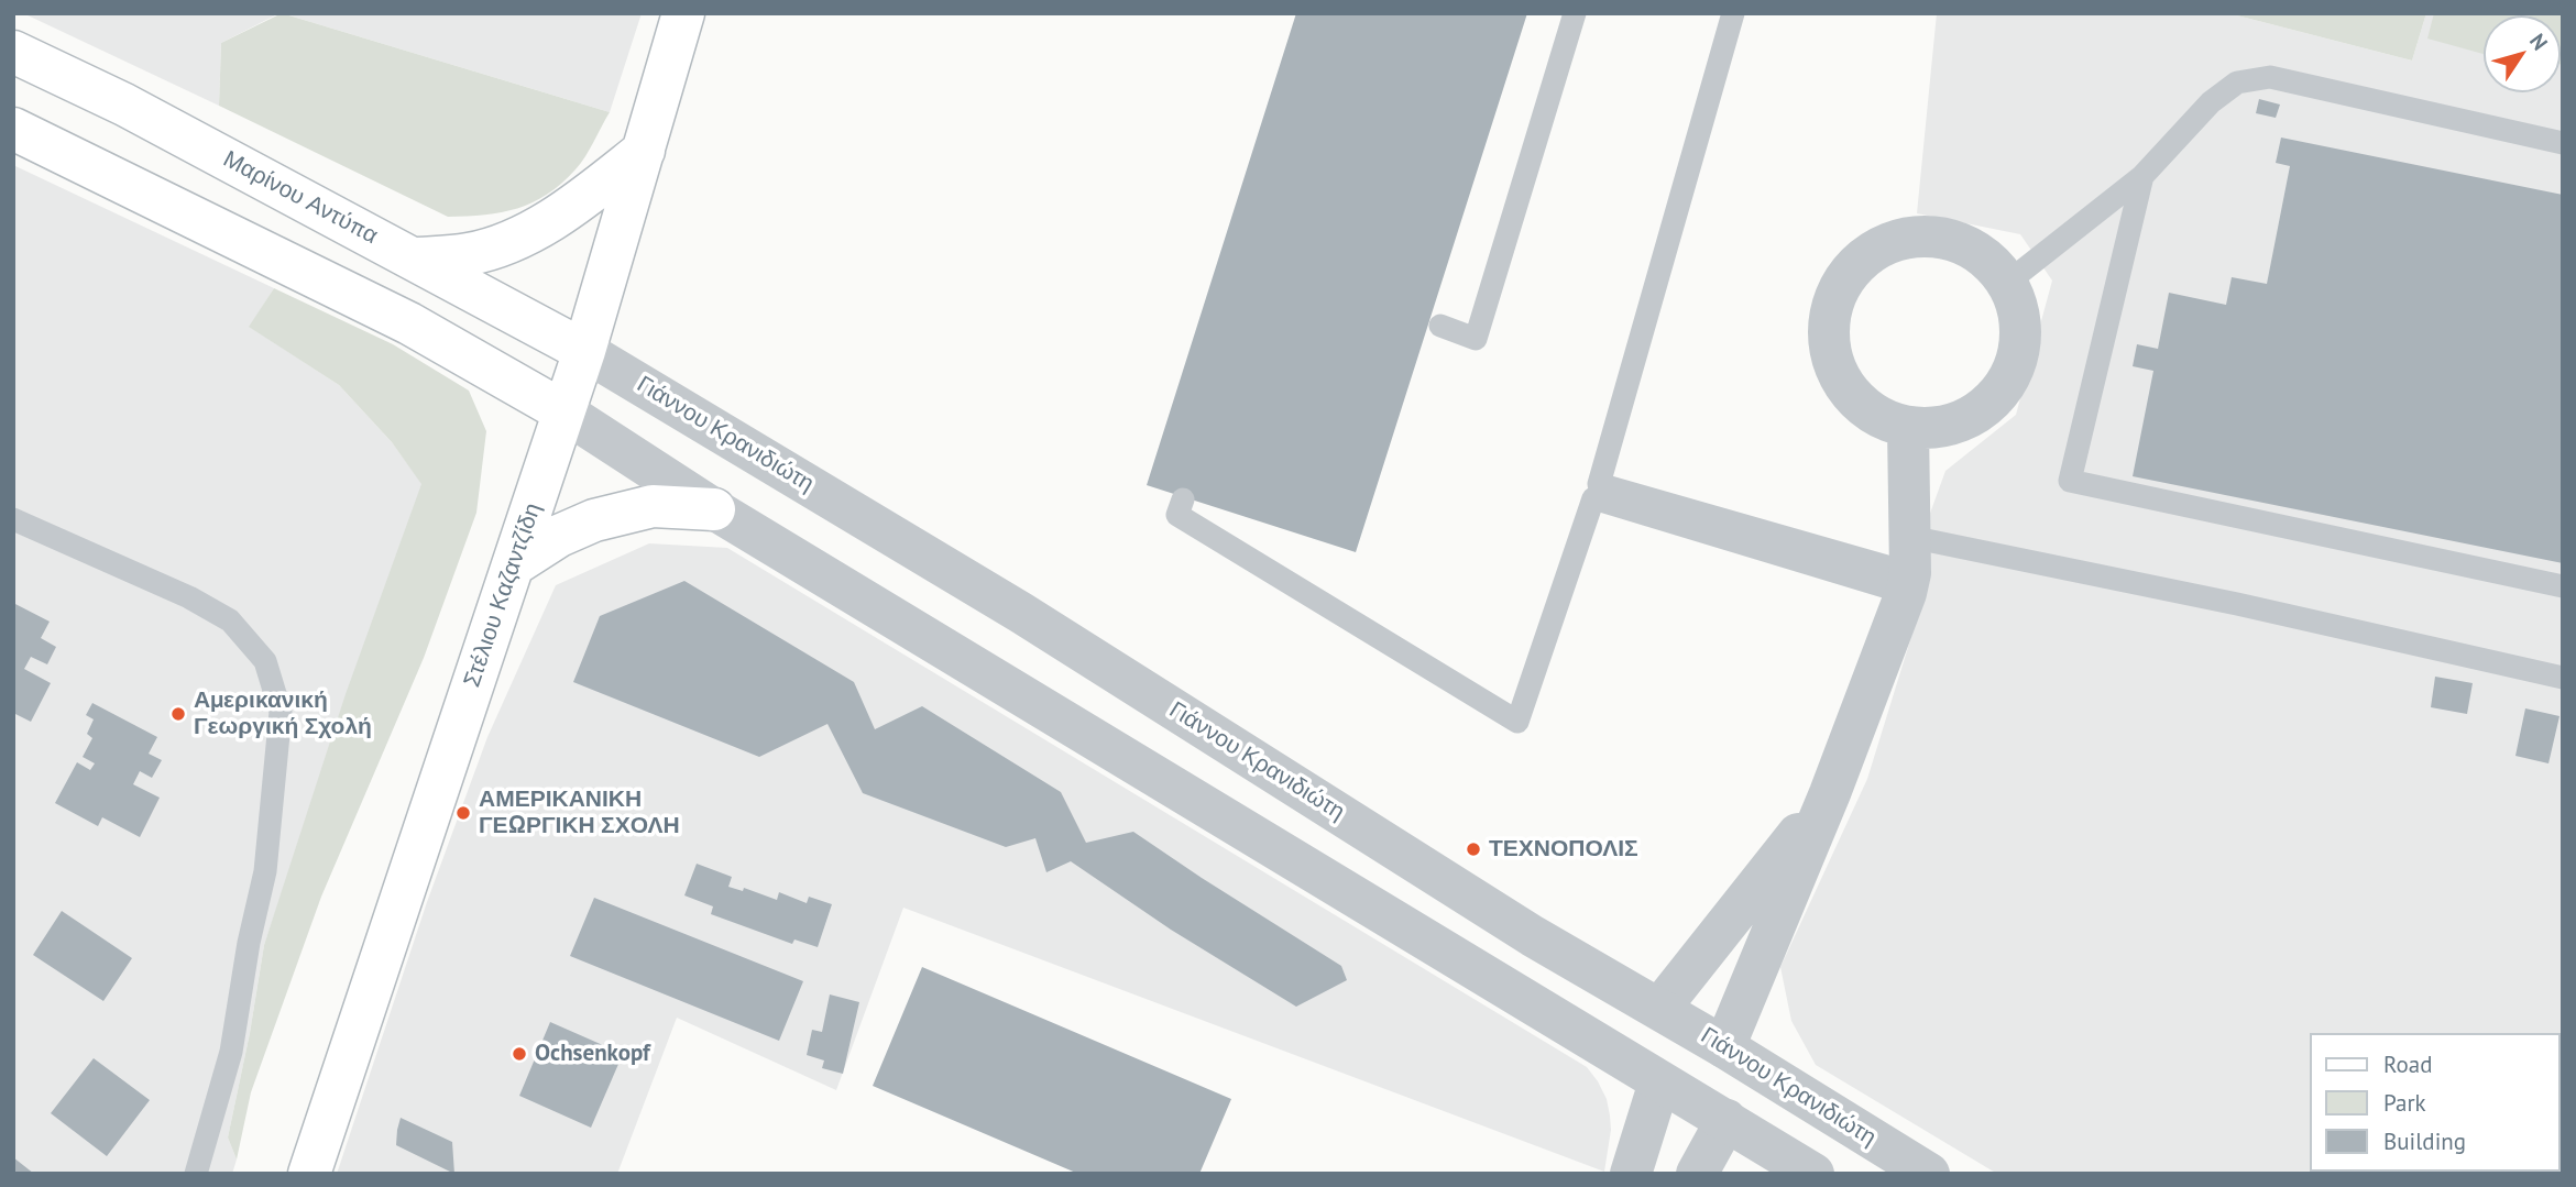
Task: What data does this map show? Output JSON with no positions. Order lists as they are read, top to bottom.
{
  "streets": {
    "main road": ["Μαρίνου Αντύπα", "Στέλιου Καζαντζίδη"],
    "street": ["Γιάννου Κρανιδιώτη"]
  },
  "crossings": [
    ["Μαρίνου Αντύπα", "Γιάννου Κρανιδιώτη"],
    ["Μαρίνου Αντύπα", "Στέλιου Καζαντζίδη"],
    ["Γιάννου Κρανιδιώτη", "Στέλιου Καζαντζίδη"]
  ],
  "places": [
    "Αμερικανική Γεωργική Σχολή",
    "ΑΜΕΡΙΚΑΝΙΚΗ ΓΕΩΡΓΙΚΗ ΣΧΟΛΗ",
    "ΤΕΧΝΟΠΟΛΙΣ",
    "Ochsenkopf"
  ],
  "legend": ["Road", "Park", "Building"],
  "north": "top right"
}
